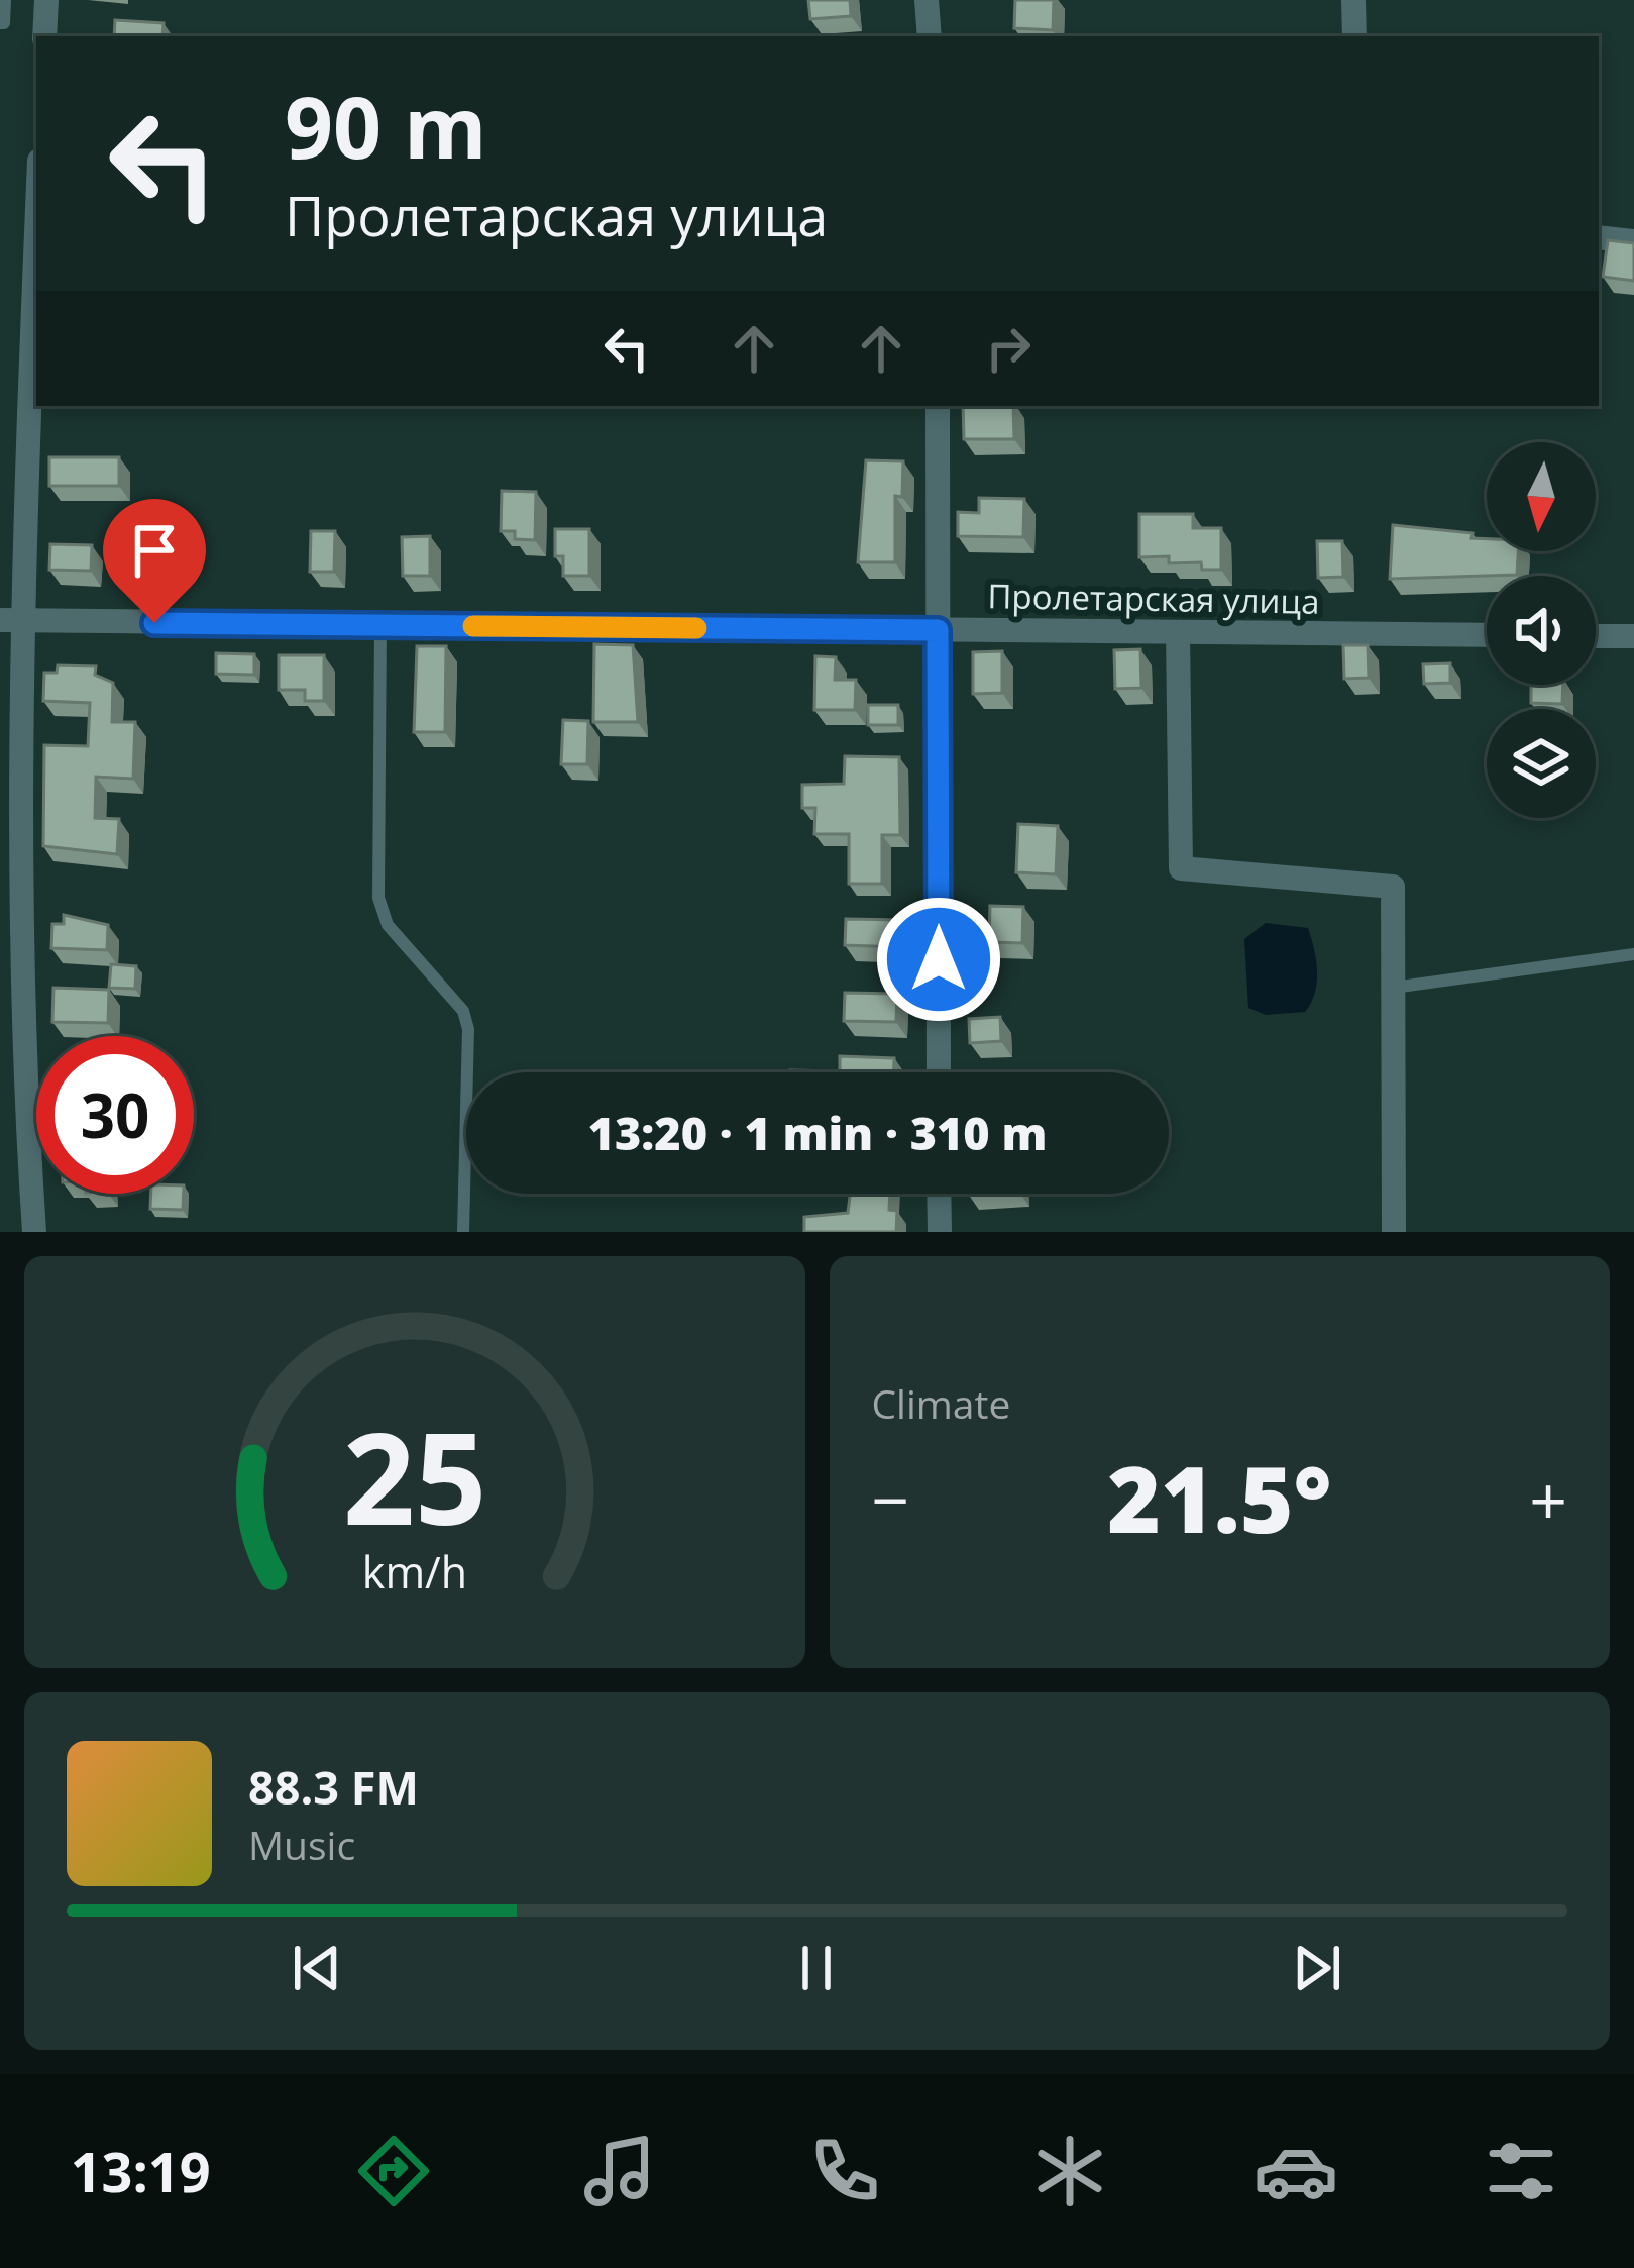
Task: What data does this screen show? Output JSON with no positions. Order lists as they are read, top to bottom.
{
  "streets": {
    "street": ["Пролетарская улица"]
  },
  "north": "bottom",
  "page": {
    "turn": ["90 m", "Пролетарская улица"],
    "limit": "30",
    "trip": "13:20 · 1 min · 310 m",
    "tile": "Climate",
    "heat": ["−", "21.5°", "+"],
    "song": ["88.3 FM", "Music"],
    "tabs": "13:19",
    "gauge": ["25", "km/h"]
  }
}
